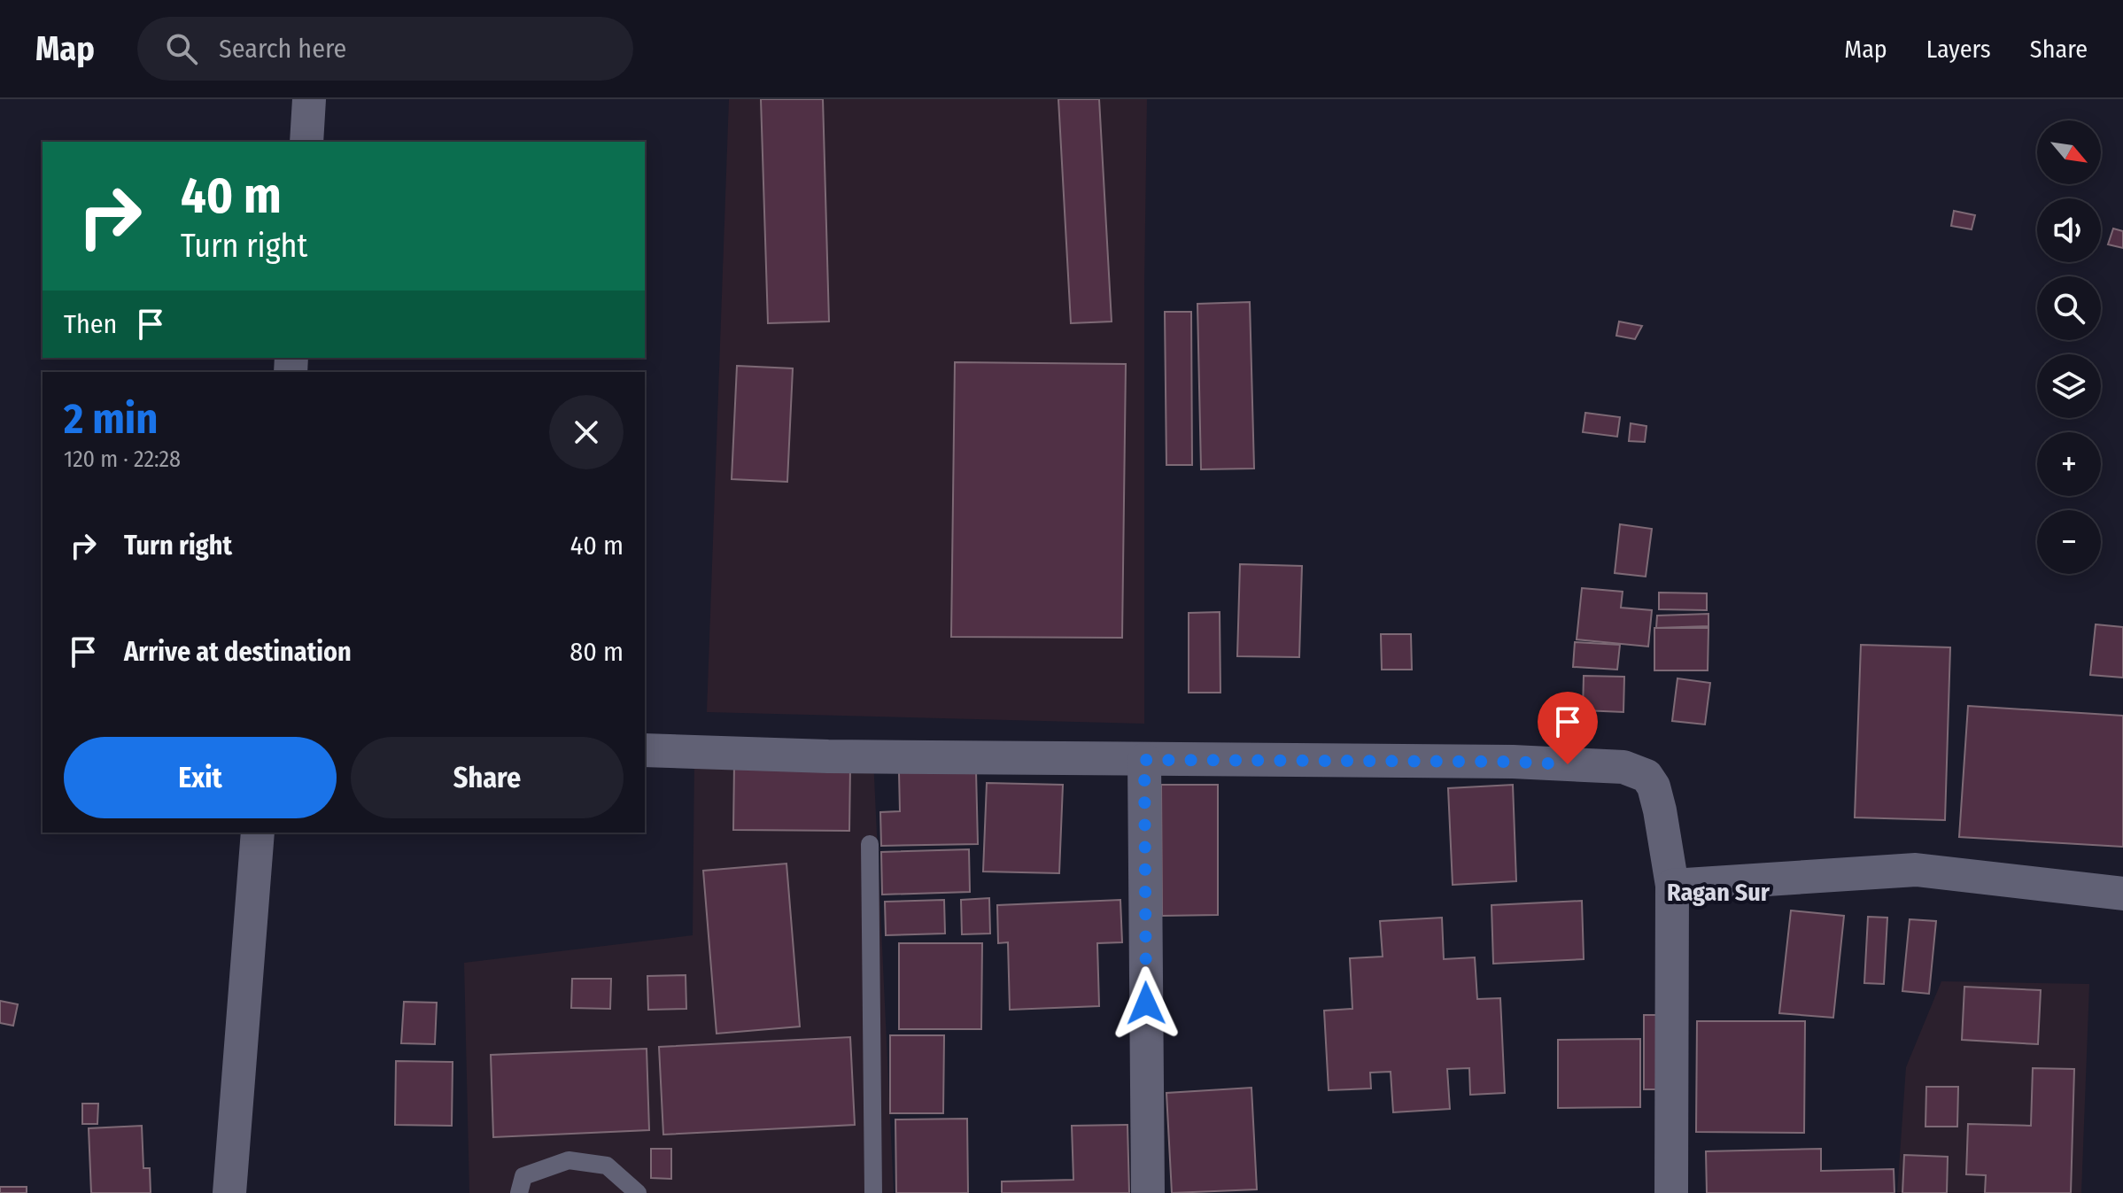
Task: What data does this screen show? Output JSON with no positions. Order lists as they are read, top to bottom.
{
  "districts": ["Ragan Sur"],
  "north": "bottom right",
  "page": {
    "header": "Map",
    "search": "Search here",
    "nav": ["Map", "Layers", "Share"],
    "map_buttons": ["+", "−"],
    "turn": ["40 m", "Turn right"],
    "then": "Then",
    "heading": ["2 min", "120 m · 22:28"],
    "list": [
      {
        "name": "Turn right",
        "value": "40 m"
      },
      {
        "name": "Arrive at destination",
        "value": "80 m"
      }
    ],
    "buttons": ["Exit", "Share"]
  }
}
